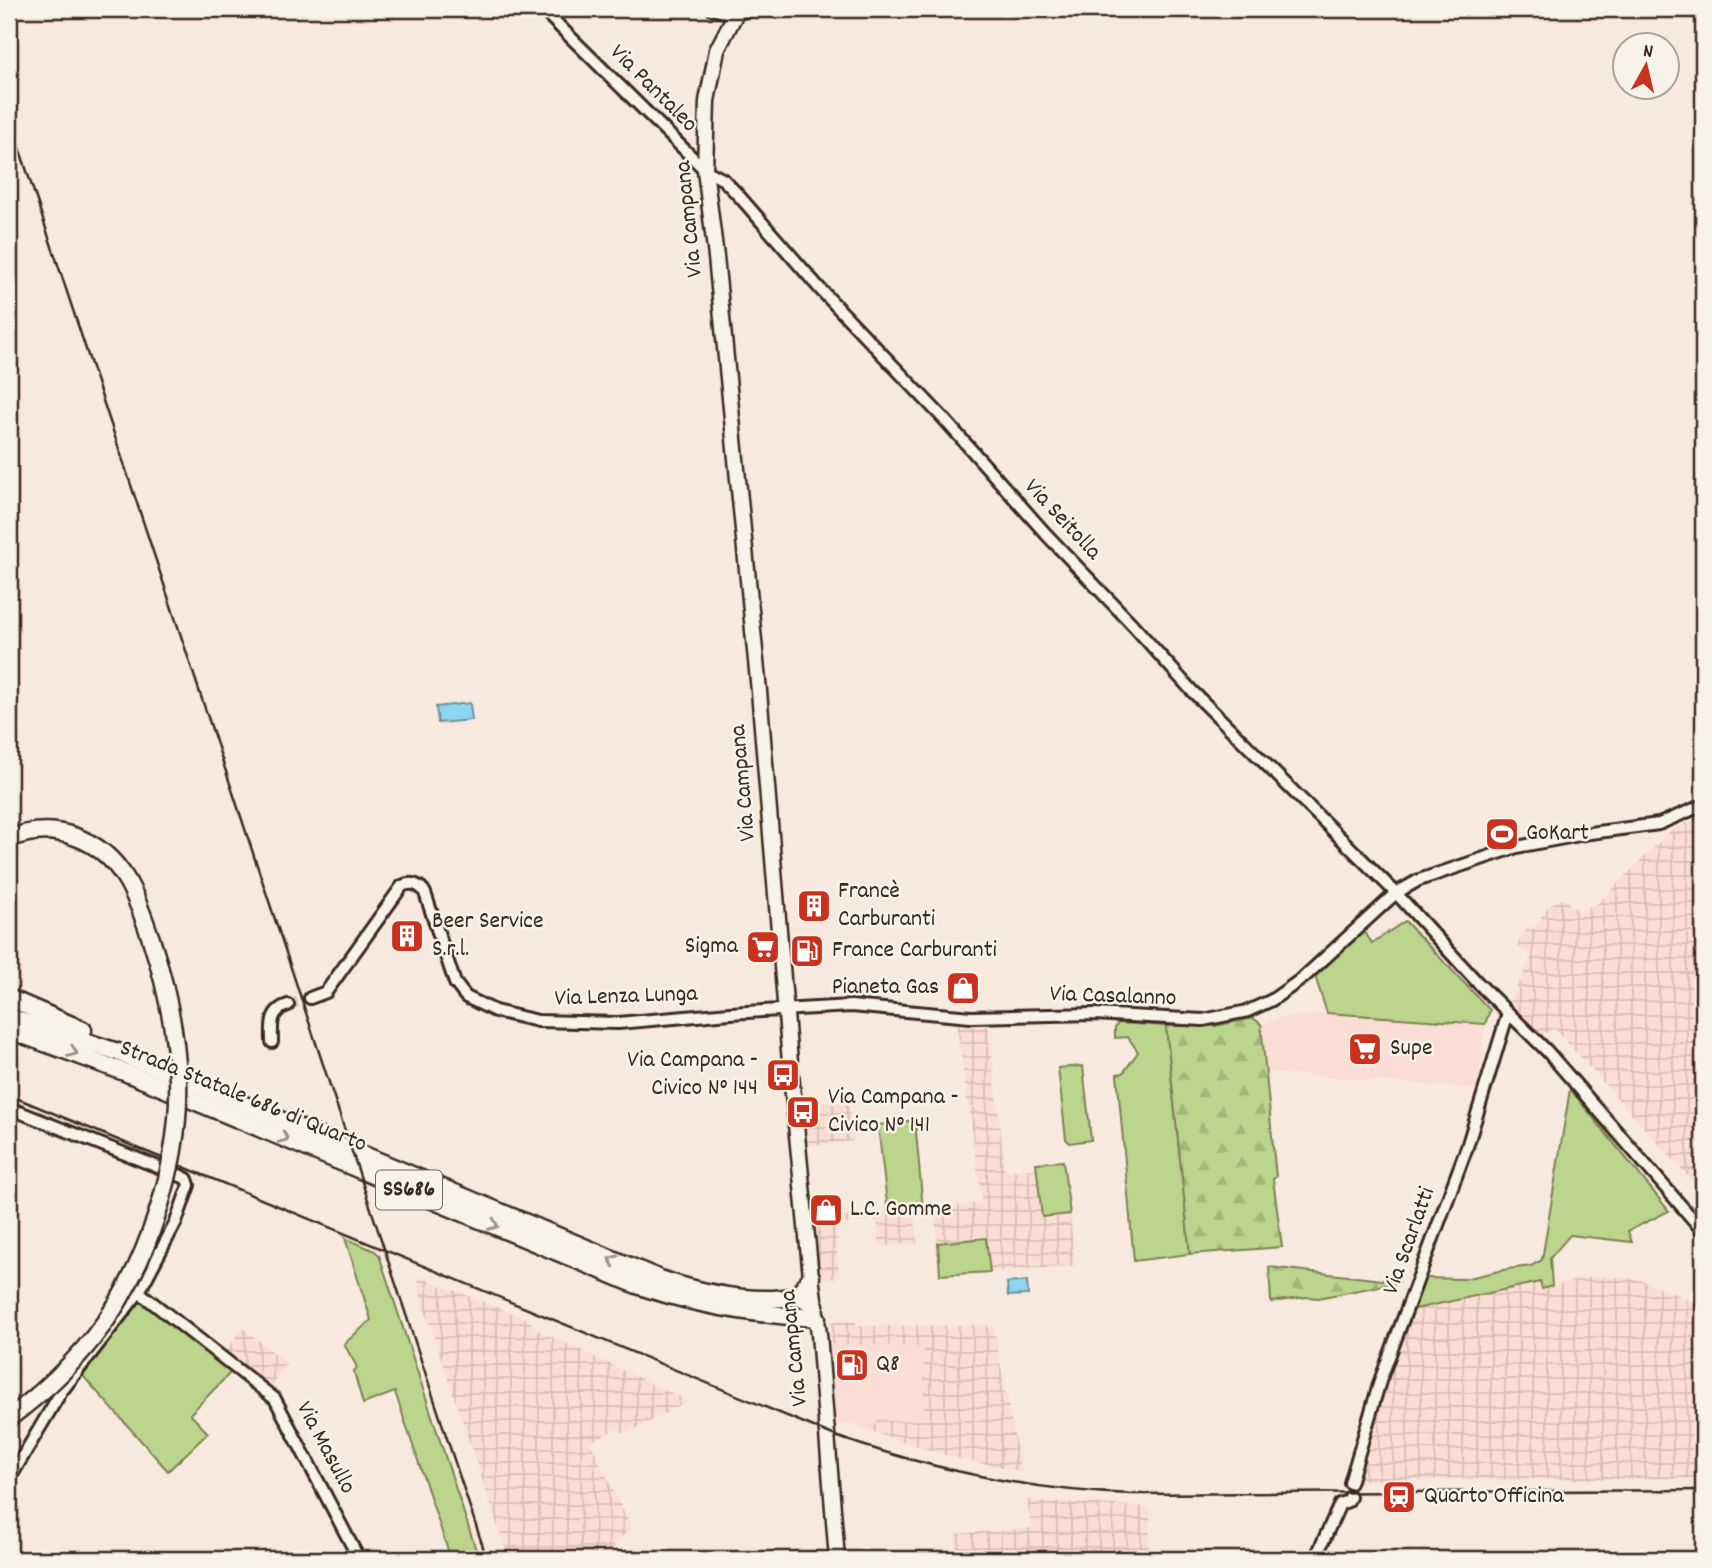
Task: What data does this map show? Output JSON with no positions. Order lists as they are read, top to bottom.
{
  "streets": {
    "highway": ["Strada Statale 686 di Quarto", "SS686"],
    "main road": ["Via Campana"],
    "street": [
      "Via Pantaleo",
      "Via Seitolla",
      "Via Lenza Lunga",
      "Via Casalanno",
      "Via Scarlatti",
      "Via Masullo"
    ]
  },
  "crossings": [
    ["Via Pantaleo", "Via Campana"],
    ["Via Pantaleo", "Via Seitolla"],
    ["Via Campana", "Via Seitolla"],
    ["Via Campana", "Via Lenza Lunga"],
    ["Via Campana", "Via Casalanno"],
    ["Via Campana", "Strada Statale 686 di Quarto"],
    ["Via Seitolla", "Via Casalanno"],
    ["Via Seitolla", "Via Scarlatti"],
    ["Via Lenza Lunga", "Via Casalanno"]
  ],
  "places": {
    "sports": ["GoKart"],
    "building": ["Francè Carburanti", "Beer Service S.r.l."],
    "supermarket": ["Sigma", "Supe"],
    "fuel station": ["France Carburanti", "Q8"],
    "shop": ["Pianeta Gas", "L.C. Gomme"],
    "bus stop": ["Via Campana - Civico N° 144", "Via Campana - Civico N° 141"],
    "station": ["Quarto Officina"]
  },
  "north": "top"
}
